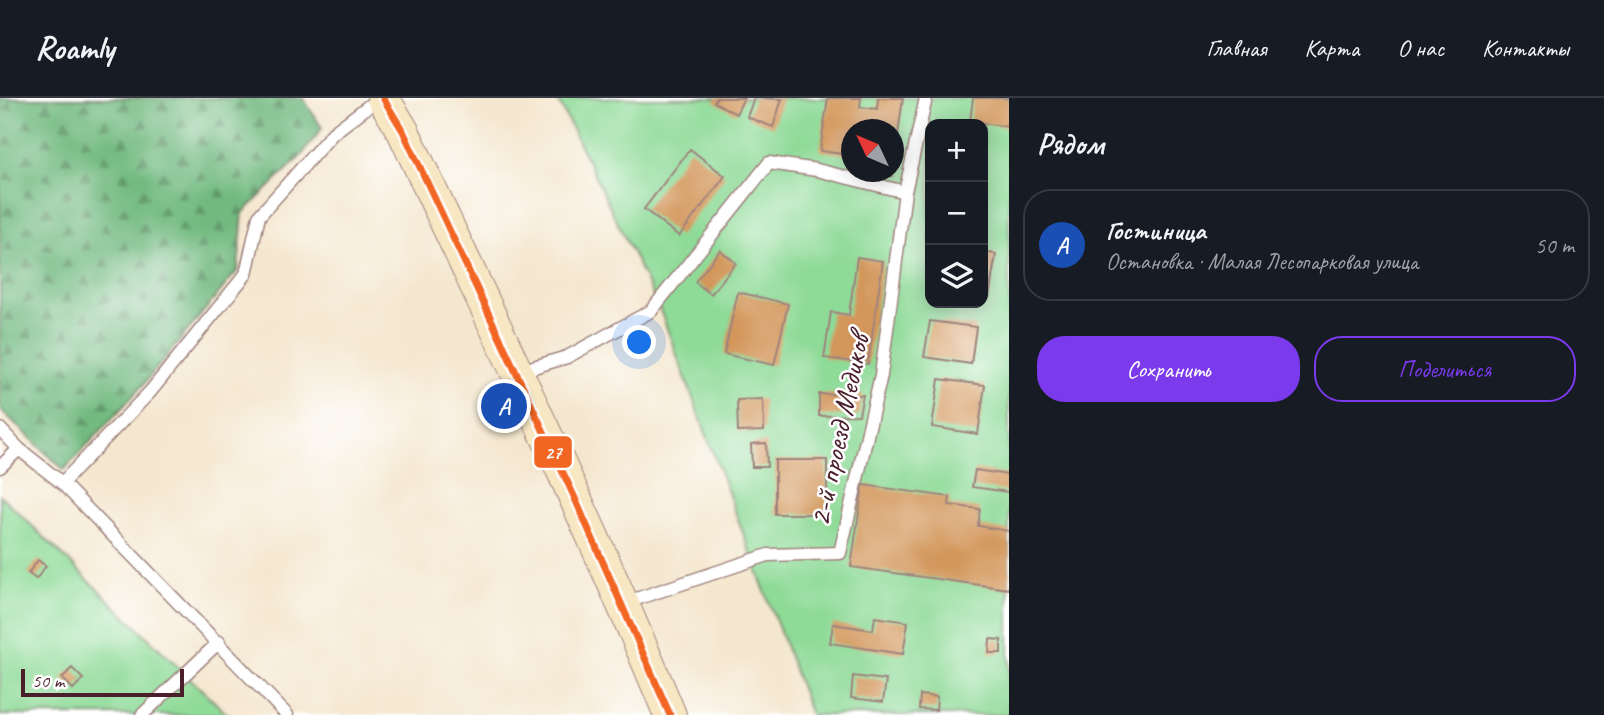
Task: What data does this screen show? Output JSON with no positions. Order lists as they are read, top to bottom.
{
  "streets": {
    "lane": ["2-й проезд Медиков"]
  },
  "lines": ["transit line 27"],
  "scale_bar": "50 m",
  "north": "top left",
  "page": {
    "header": "Roamly",
    "nav": [
      "Главная",
      "Карта",
      "О нас",
      "Контакты"
    ],
    "heading": "Рядом",
    "map_buttons": ["+", "−"],
    "list": [
      {
        "mark": "A",
        "name": "Гостиница",
        "note": "Остановка · Малая Лесопарковая улица",
        "value": "50 m"
      }
    ],
    "buttons": ["Сохранить", "Поделиться"],
    "pins": "A",
    "scale": "50 m"
  }
}
